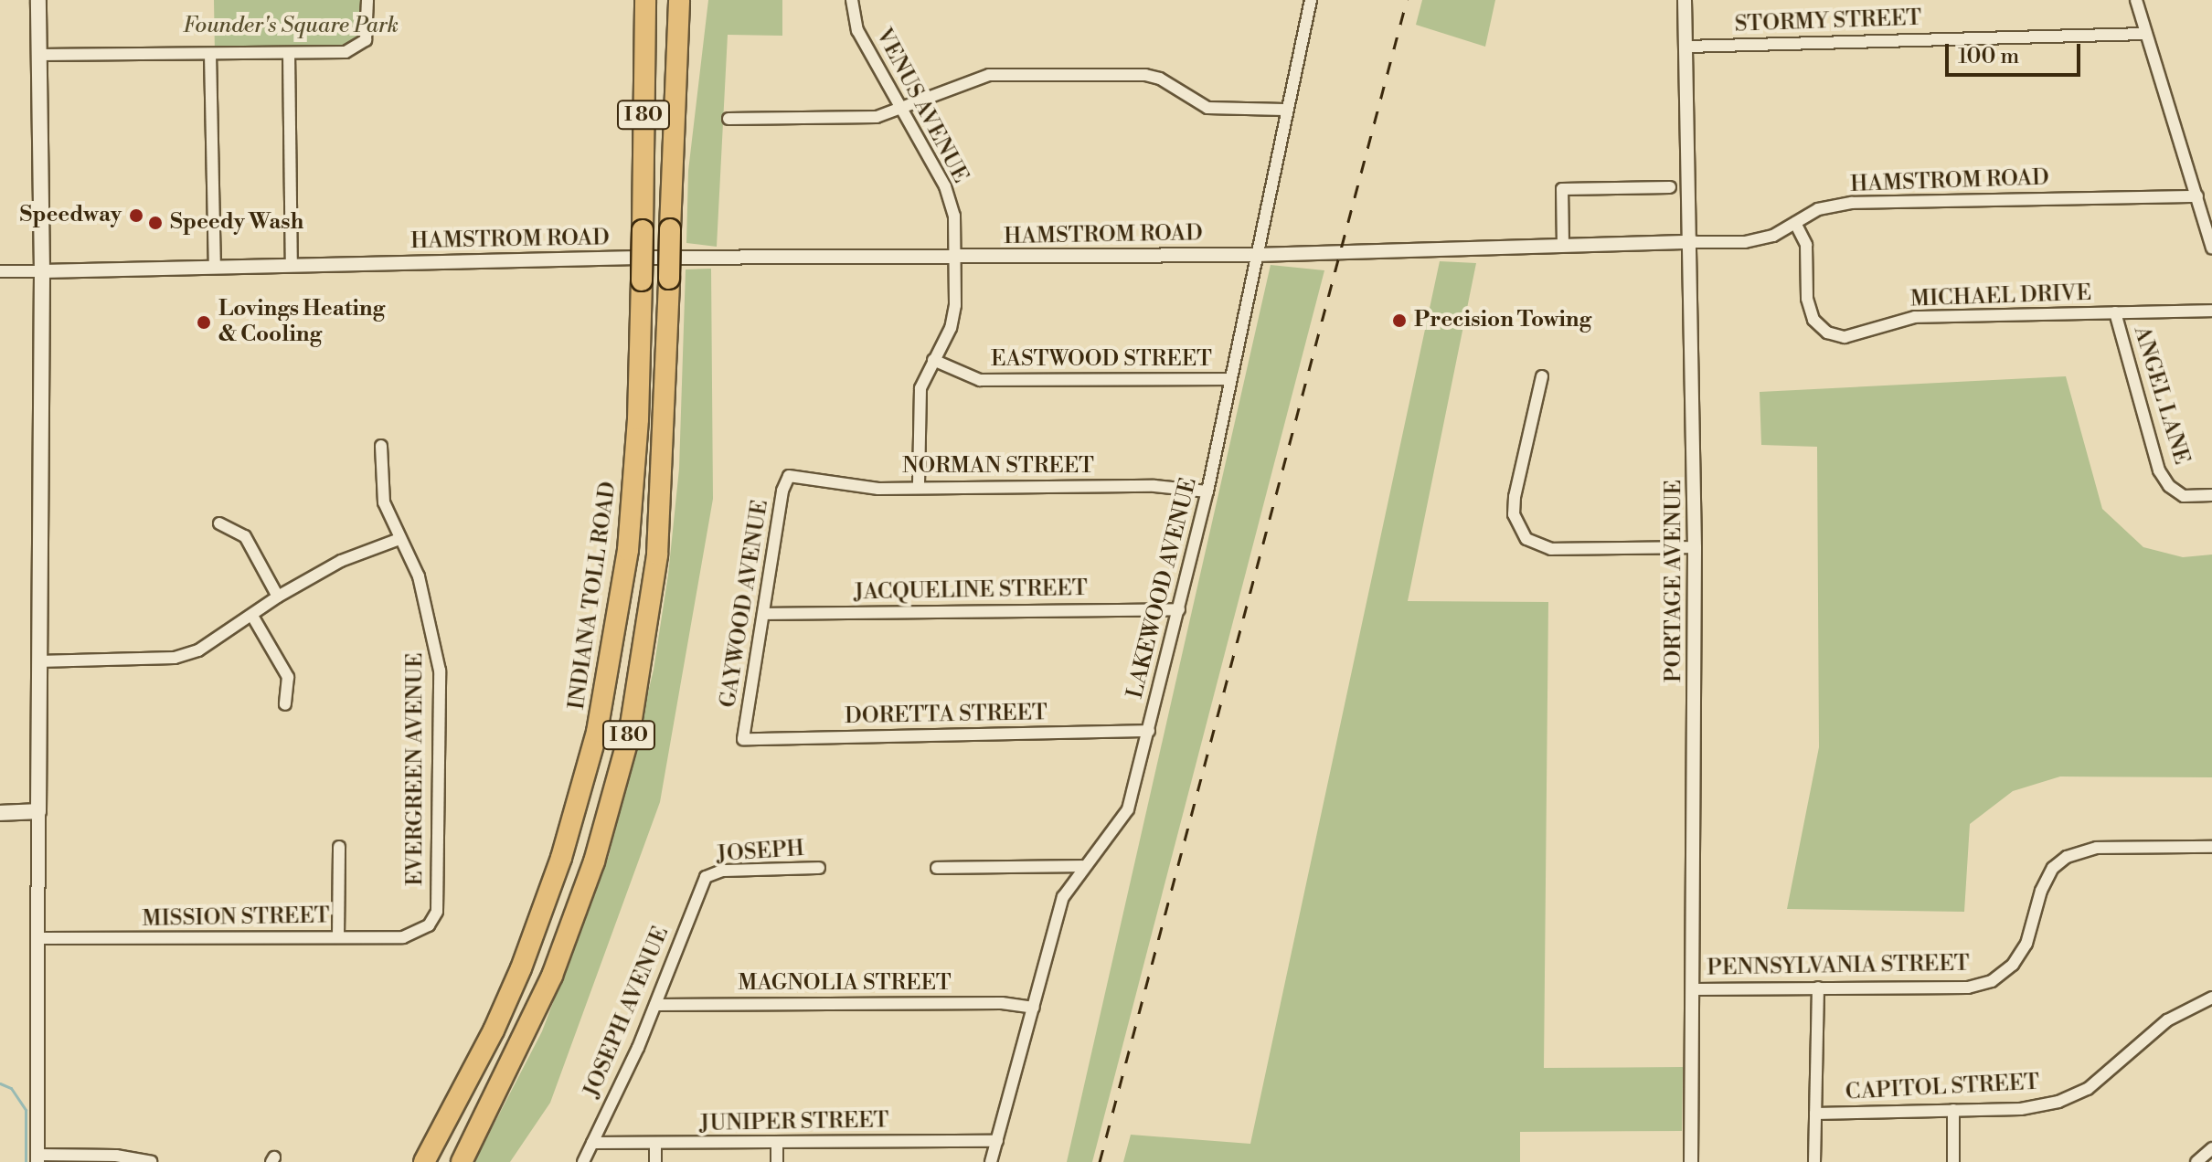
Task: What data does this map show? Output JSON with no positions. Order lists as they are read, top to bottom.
{
  "streets": {
    "highway": ["I 80", "INDIANA TOLL ROAD"],
    "street": [
      "STORMY STREET",
      "VENUS AVENUE",
      "HAMSTROM ROAD",
      "MICHAEL DRIVE",
      "EASTWOOD STREET",
      "ANGEL LANE",
      "NORMAN STREET",
      "PORTAGE AVENUE",
      "LAKEWOOD AVENUE",
      "JACQUELINE STREET",
      "GAYWOOD AVENUE",
      "DORETTA STREET",
      "EVERGREEN AVENUE",
      "JOSEPH",
      "MISSION STREET",
      "PENNSYLVANIA STREET",
      "MAGNOLIA STREET",
      "JOSEPH AVENUE",
      "CAPITOL STREET",
      "JUNIPER STREET"
    ]
  },
  "crossings": [
    ["STORMY STREET", "PORTAGE AVENUE"],
    ["VENUS AVENUE", "HAMSTROM ROAD"],
    ["VENUS AVENUE", "EASTWOOD STREET"],
    ["VENUS AVENUE", "NORMAN STREET"],
    ["HAMSTROM ROAD", "MICHAEL DRIVE"],
    ["HAMSTROM ROAD", "PORTAGE AVENUE"],
    ["HAMSTROM ROAD", "LAKEWOOD AVENUE"],
    ["MICHAEL DRIVE", "ANGEL LANE"],
    ["EASTWOOD STREET", "LAKEWOOD AVENUE"],
    ["NORMAN STREET", "LAKEWOOD AVENUE"],
    ["NORMAN STREET", "GAYWOOD AVENUE"],
    ["PORTAGE AVENUE", "PENNSYLVANIA STREET"],
    ["LAKEWOOD AVENUE", "JACQUELINE STREET"],
    ["LAKEWOOD AVENUE", "DORETTA STREET"],
    ["LAKEWOOD AVENUE", "MAGNOLIA STREET"],
    ["LAKEWOOD AVENUE", "JUNIPER STREET"],
    ["JACQUELINE STREET", "GAYWOOD AVENUE"],
    ["GAYWOOD AVENUE", "DORETTA STREET"],
    ["EVERGREEN AVENUE", "MISSION STREET"],
    ["JOSEPH", "JOSEPH AVENUE"],
    ["MAGNOLIA STREET", "JOSEPH AVENUE"],
    ["JOSEPH AVENUE", "JUNIPER STREET"]
  ],
  "parks": ["Founder's Square Park"],
  "places": [
    "Speedway",
    "Speedy Wash",
    "Precision Towing",
    "Lovings Heating & Cooling"
  ],
  "scale_bar": "100 m"
}
